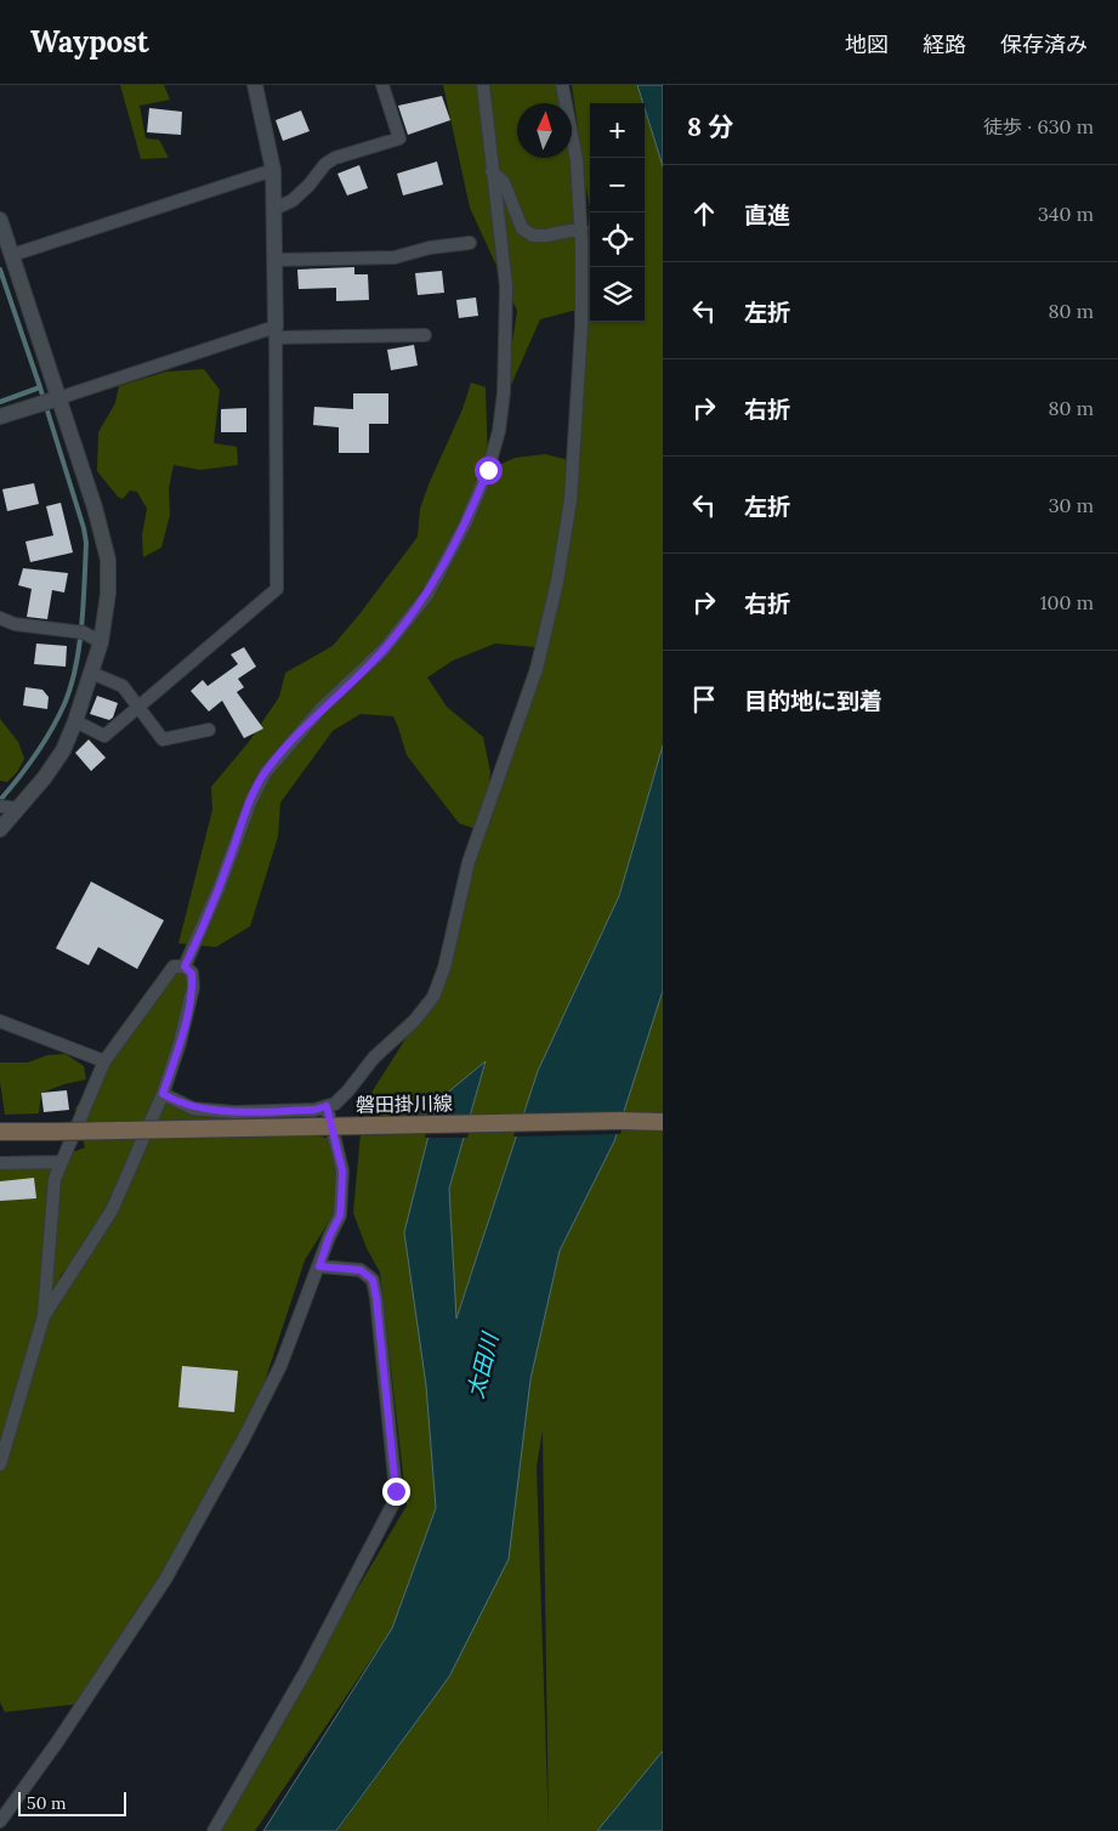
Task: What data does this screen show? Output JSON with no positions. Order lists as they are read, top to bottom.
{
  "streets": {
    "main road": ["磐田掛川線"]
  },
  "water": ["太田川"],
  "scale_bar": "50 m",
  "north": "top",
  "page": {
    "header": "Waypost",
    "nav": ["地図", "経路", "保存済み"],
    "heading": ["8 分", "徒歩 · 630 m"],
    "map_buttons": ["+", "−"],
    "list": [
      ["直進", "340 m"],
      ["左折", "80 m"],
      ["右折", "80 m"],
      ["左折", "30 m"],
      ["右折", "100 m"],
      "目的地に到着"
    ],
    "scale": "50 m"
  }
}
